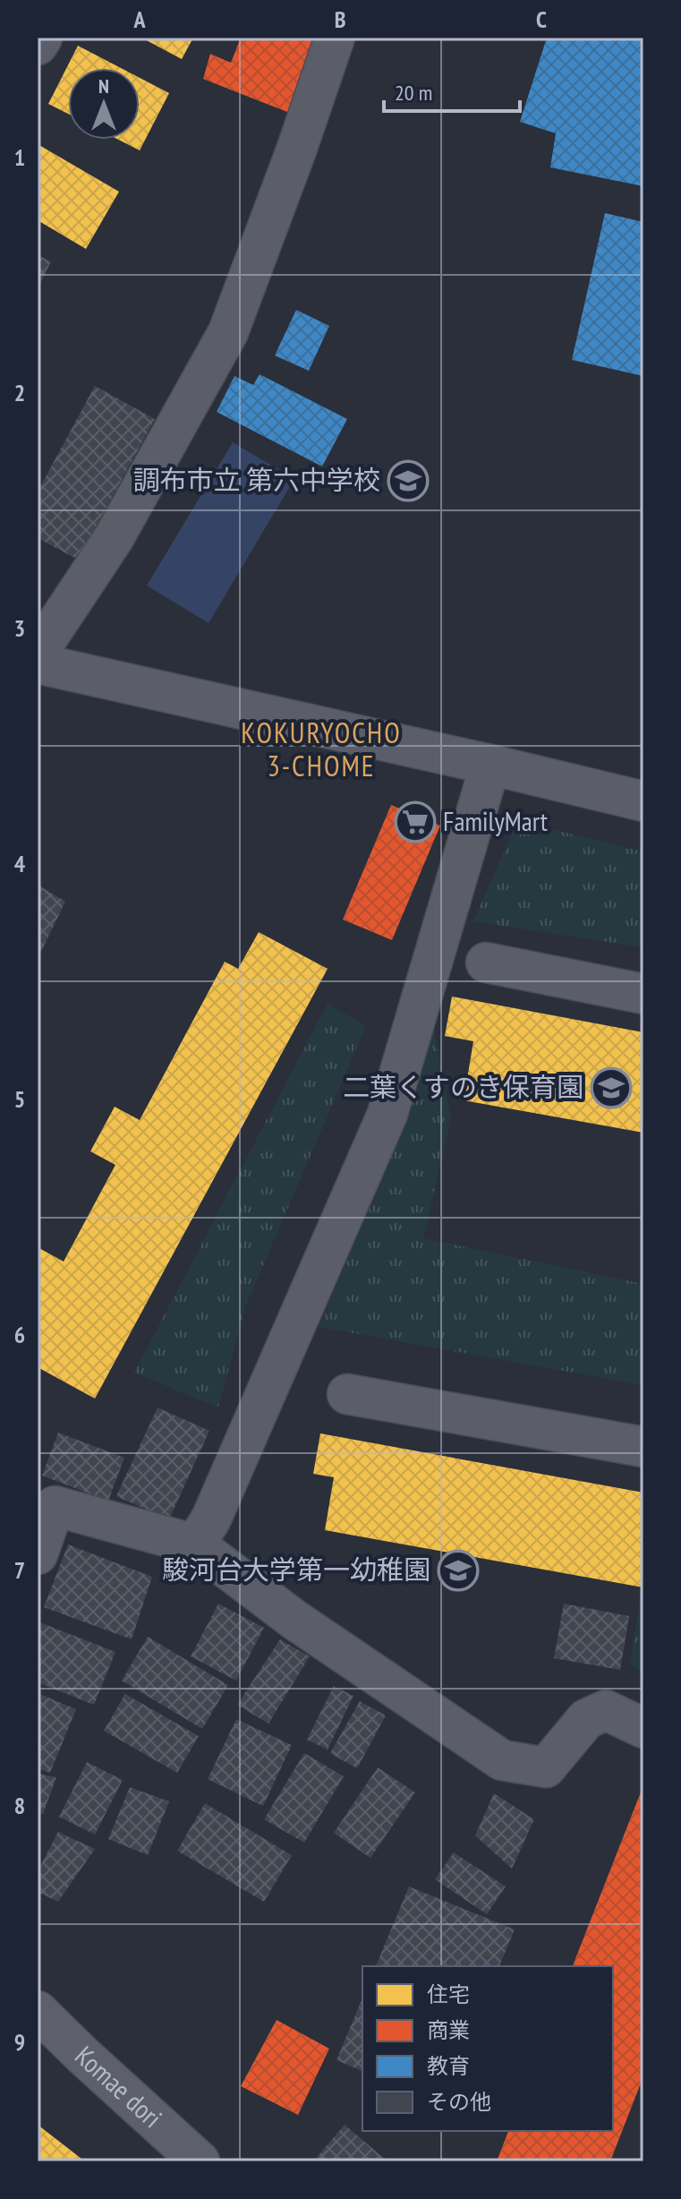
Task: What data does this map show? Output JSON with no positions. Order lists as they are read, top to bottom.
{
  "streets": {
    "main road": ["Komae dori"]
  },
  "districts": ["KOKURYOCHO 3-CHOME"],
  "places": {
    "school or university": ["調布市立 第六中学校", "二葉くすのき保育園", "駿河台大学第一幼稚園"],
    "supermarket": ["FamilyMart"]
  },
  "legend": [
    "住宅",
    "商業",
    "教育",
    "その他"
  ],
  "scale_bar": "20 m",
  "north": "top",
  "grid": {
    "columns": ["A", "B", "C"],
    "rows": [
      "1",
      "2",
      "3",
      "4",
      "5",
      "6",
      "7",
      "8",
      "9"
    ]
  }
}
